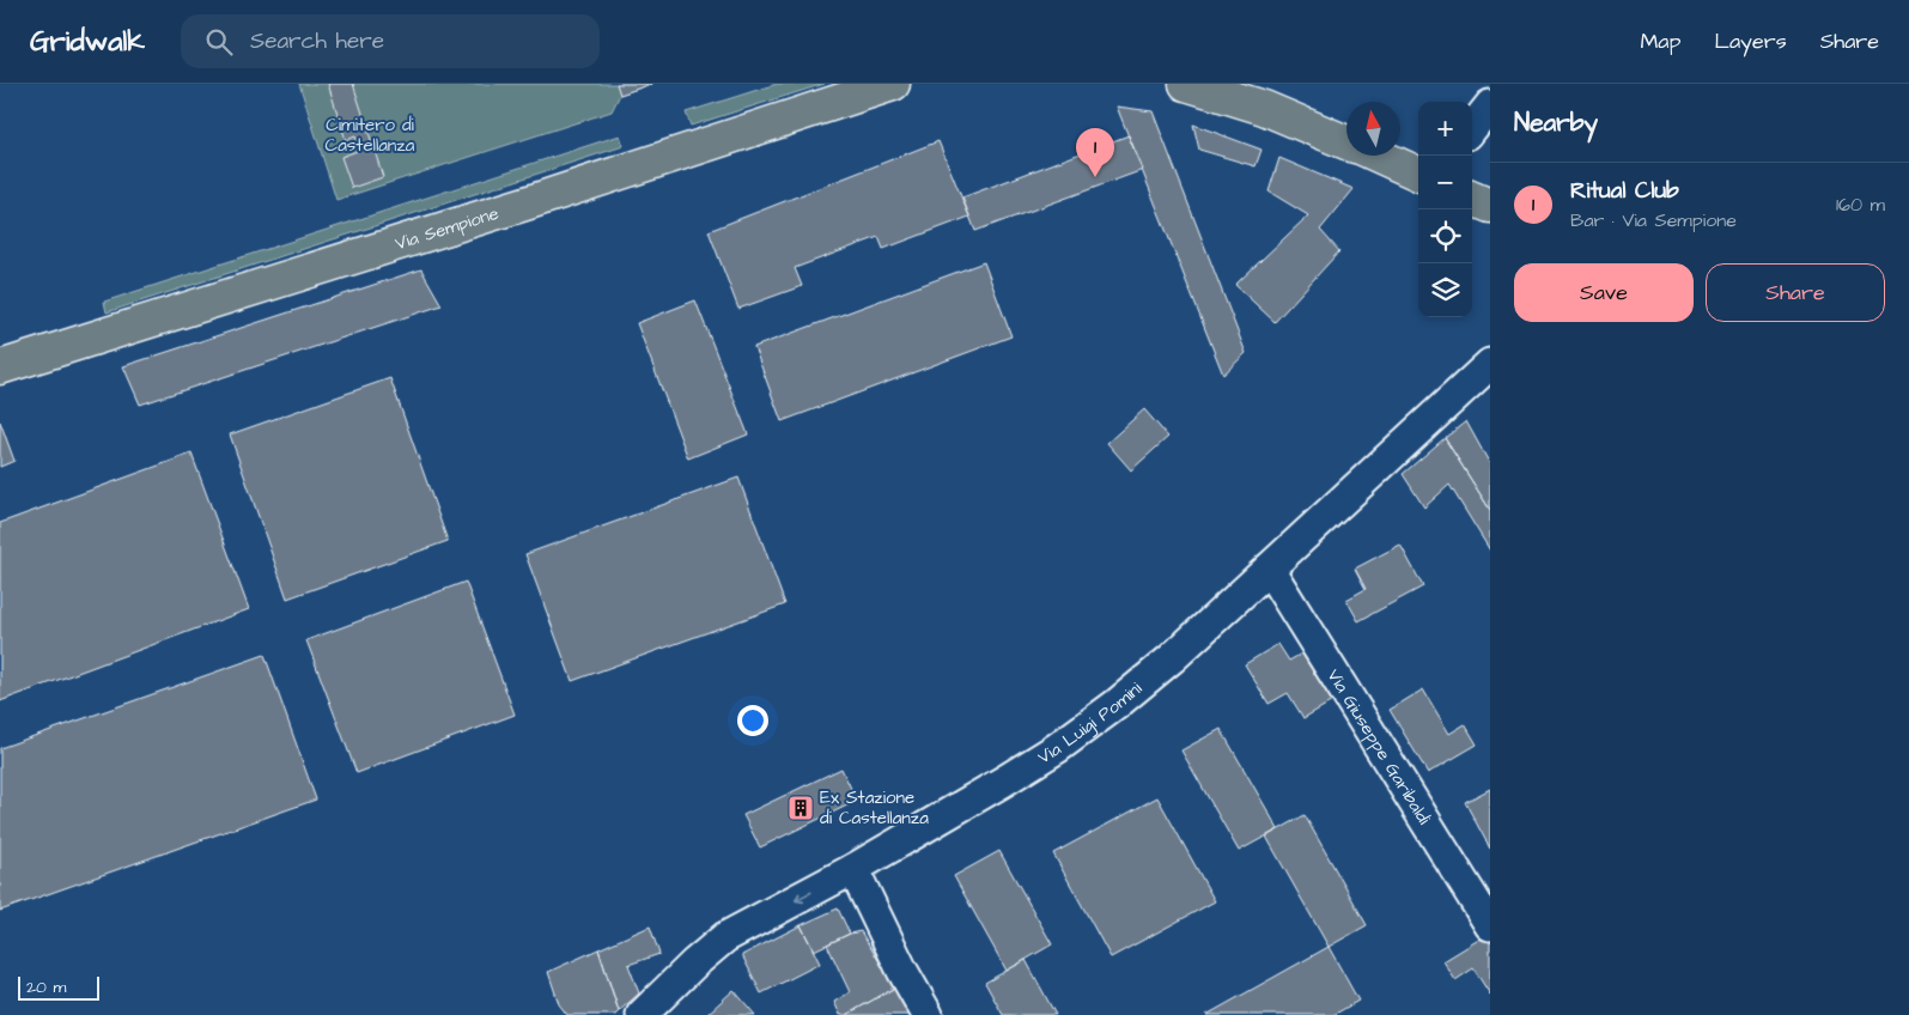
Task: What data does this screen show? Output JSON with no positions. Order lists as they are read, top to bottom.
{
  "streets": {
    "main road": ["Via Sempione"],
    "street": ["Via Luigi Pomini", "Via Giuseppe Garibaldi"]
  },
  "crossings": [
    ["Via Luigi Pomini", "Via Giuseppe Garibaldi"]
  ],
  "parks": ["Cimitero di Castellanza"],
  "places": {
    "building": ["Ex Stazione di Castellanza"]
  },
  "scale_bar": "20 m",
  "north": "top",
  "page": {
    "header": "Gridwalk",
    "search": "Search here",
    "nav": ["Map", "Layers", "Share"],
    "heading": "Nearby",
    "map_buttons": ["+", "−"],
    "pins": "1",
    "list": [
      {
        "mark": "1",
        "name": "Ritual Club",
        "note": "Bar · Via Sempione",
        "value": "160 m"
      }
    ],
    "buttons": ["Save", "Share"],
    "scale": "20 m"
  }
}
